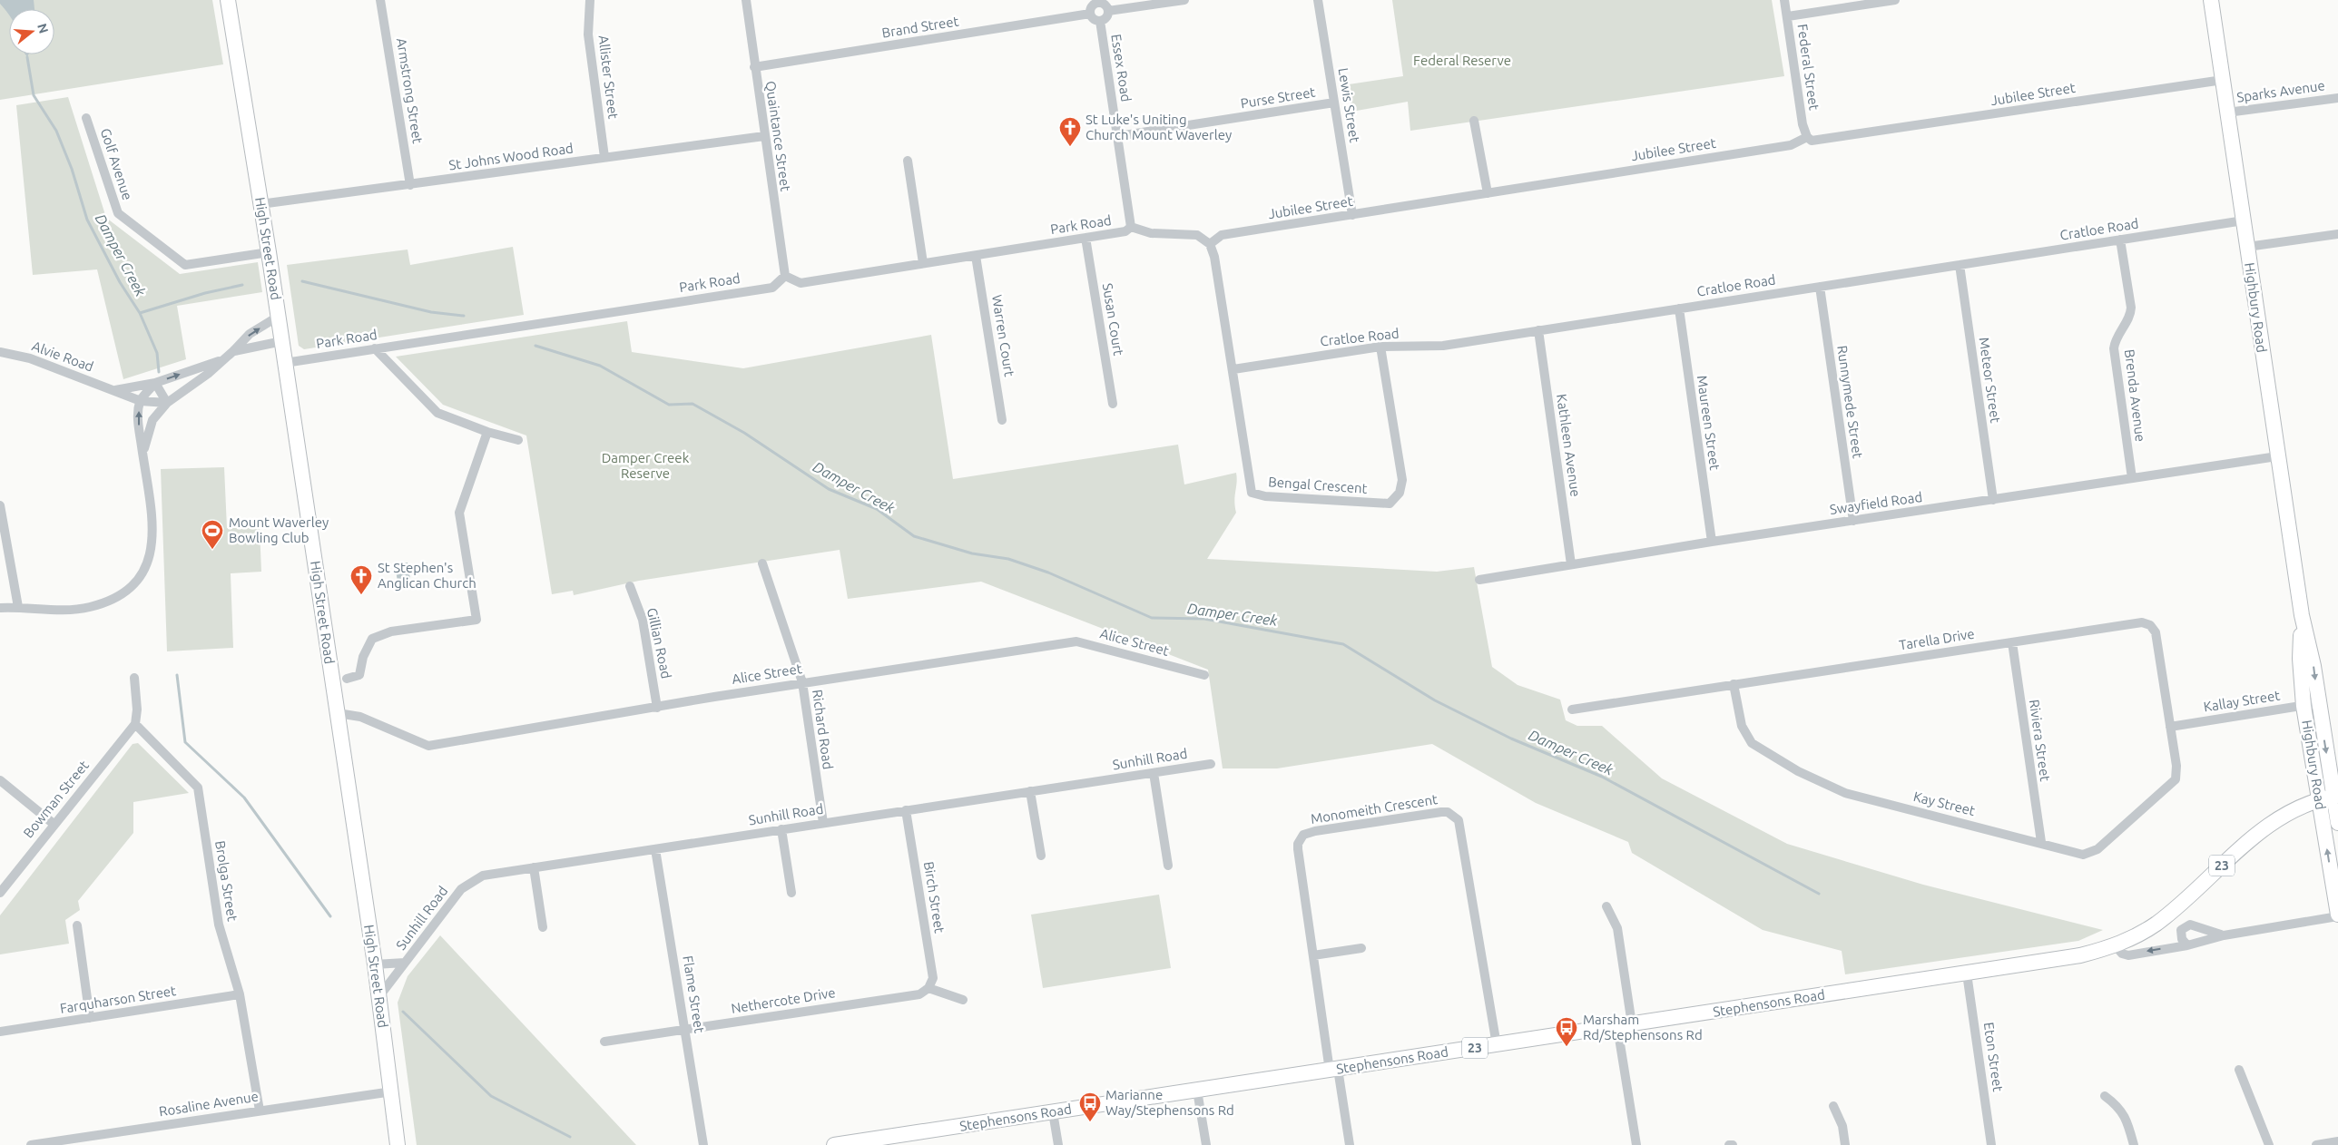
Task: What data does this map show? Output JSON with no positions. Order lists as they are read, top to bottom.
{
  "streets": {
    "main road": [
      "High Street Road",
      "Highbury Road",
      "23",
      "Stephensons Road"
    ],
    "street": [
      "Brand Street",
      "Federal Street",
      "Essex Road",
      "Allister Street",
      "Armstrong Street",
      "Sparks Avenue",
      "Jubilee Street",
      "Purse Street",
      "Lewis Street",
      "Quaintance Street",
      "St Johns Wood Road",
      "Golf Avenue",
      "Park Road",
      "Cratloe Road",
      "Susan Court",
      "Warren Court",
      "Alvie Road",
      "Meteor Street",
      "Brenda Avenue",
      "Runnymede Street",
      "Maureen Street",
      "Kathleen Avenue",
      "Bengal Crescent",
      "Swayfield Road",
      "Tarella Drive",
      "Alice Street",
      "Gillian Road",
      "Kallay Street",
      "Richard Road",
      "Riviera Street",
      "Sunhill Road",
      "Bowman Street",
      "Kay Street",
      "Monomeith Crescent",
      "Brolga Street",
      "Birch Street",
      "Flame Street",
      "Farquharson Street",
      "Nethercote Drive",
      "Eton Street",
      "Rosaline Avenue"
    ]
  },
  "crossings": [
    ["Brand Street", "Essex Road"],
    ["Brand Street", "Quaintance Street"],
    ["Federal Street", "Jubilee Street"],
    ["Essex Road", "Purse Street"],
    ["Essex Road", "Park Road"],
    ["Allister Street", "St Johns Wood Road"],
    ["Armstrong Street", "St Johns Wood Road"],
    ["Sparks Avenue", "Highbury Road"],
    ["Jubilee Street", "Lewis Street"],
    ["Jubilee Street", "Highbury Road"],
    ["Jubilee Street", "Bengal Crescent"],
    ["Purse Street", "Lewis Street"],
    ["Quaintance Street", "St Johns Wood Road"],
    ["Quaintance Street", "Park Road"],
    ["St Johns Wood Road", "High Street Road"],
    ["Golf Avenue", "High Street Road"],
    ["Park Road", "High Street Road"],
    ["Park Road", "Susan Court"],
    ["Park Road", "Warren Court"],
    ["Cratloe Road", "Highbury Road"],
    ["Cratloe Road", "Meteor Street"],
    ["Cratloe Road", "Brenda Avenue"],
    ["Cratloe Road", "Runnymede Street"],
    ["Cratloe Road", "Maureen Street"],
    ["Cratloe Road", "Kathleen Avenue"],
    ["Cratloe Road", "Bengal Crescent"],
    ["High Street Road", "Alice Street"],
    ["High Street Road", "Sunhill Road"],
    ["High Street Road", "Rosaline Avenue"],
    ["Highbury Road", "Swayfield Road"],
    ["Highbury Road", "Kallay Street"],
    ["Highbury Road", "Stephensons Road"],
    ["Meteor Street", "Swayfield Road"],
    ["Brenda Avenue", "Swayfield Road"],
    ["Runnymede Street", "Swayfield Road"],
    ["Maureen Street", "Swayfield Road"],
    ["Kathleen Avenue", "Swayfield Road"],
    ["Tarella Drive", "Kallay Street"],
    ["Tarella Drive", "Riviera Street"],
    ["Tarella Drive", "Kay Street"],
    ["Alice Street", "Gillian Road"],
    ["Alice Street", "Richard Road"],
    ["Richard Road", "Sunhill Road"],
    ["Riviera Street", "Kay Street"],
    ["Sunhill Road", "Birch Street"],
    ["Sunhill Road", "Flame Street"],
    ["Bowman Street", "Brolga Street"],
    ["Monomeith Crescent", "Stephensons Road"],
    ["Brolga Street", "Farquharson Street"],
    ["Brolga Street", "Rosaline Avenue"],
    ["Birch Street", "Nethercote Drive"],
    ["Flame Street", "Nethercote Drive"],
    ["Stephensons Road", "Eton Street"]
  ],
  "water": ["Damper Creek"],
  "parks": ["Federal Reserve", "Damper Creek Reserve"],
  "places": {
    "church": ["St Luke's Uniting Church Mount Waverley", "St Stephen's Anglican Church"],
    "sports": ["Mount Waverley Bowling Club"],
    "bus stop": ["Marsham Rd/Stephensons Rd", "Marianne Way/Stephensons Rd"]
  },
  "north": "right"
}
